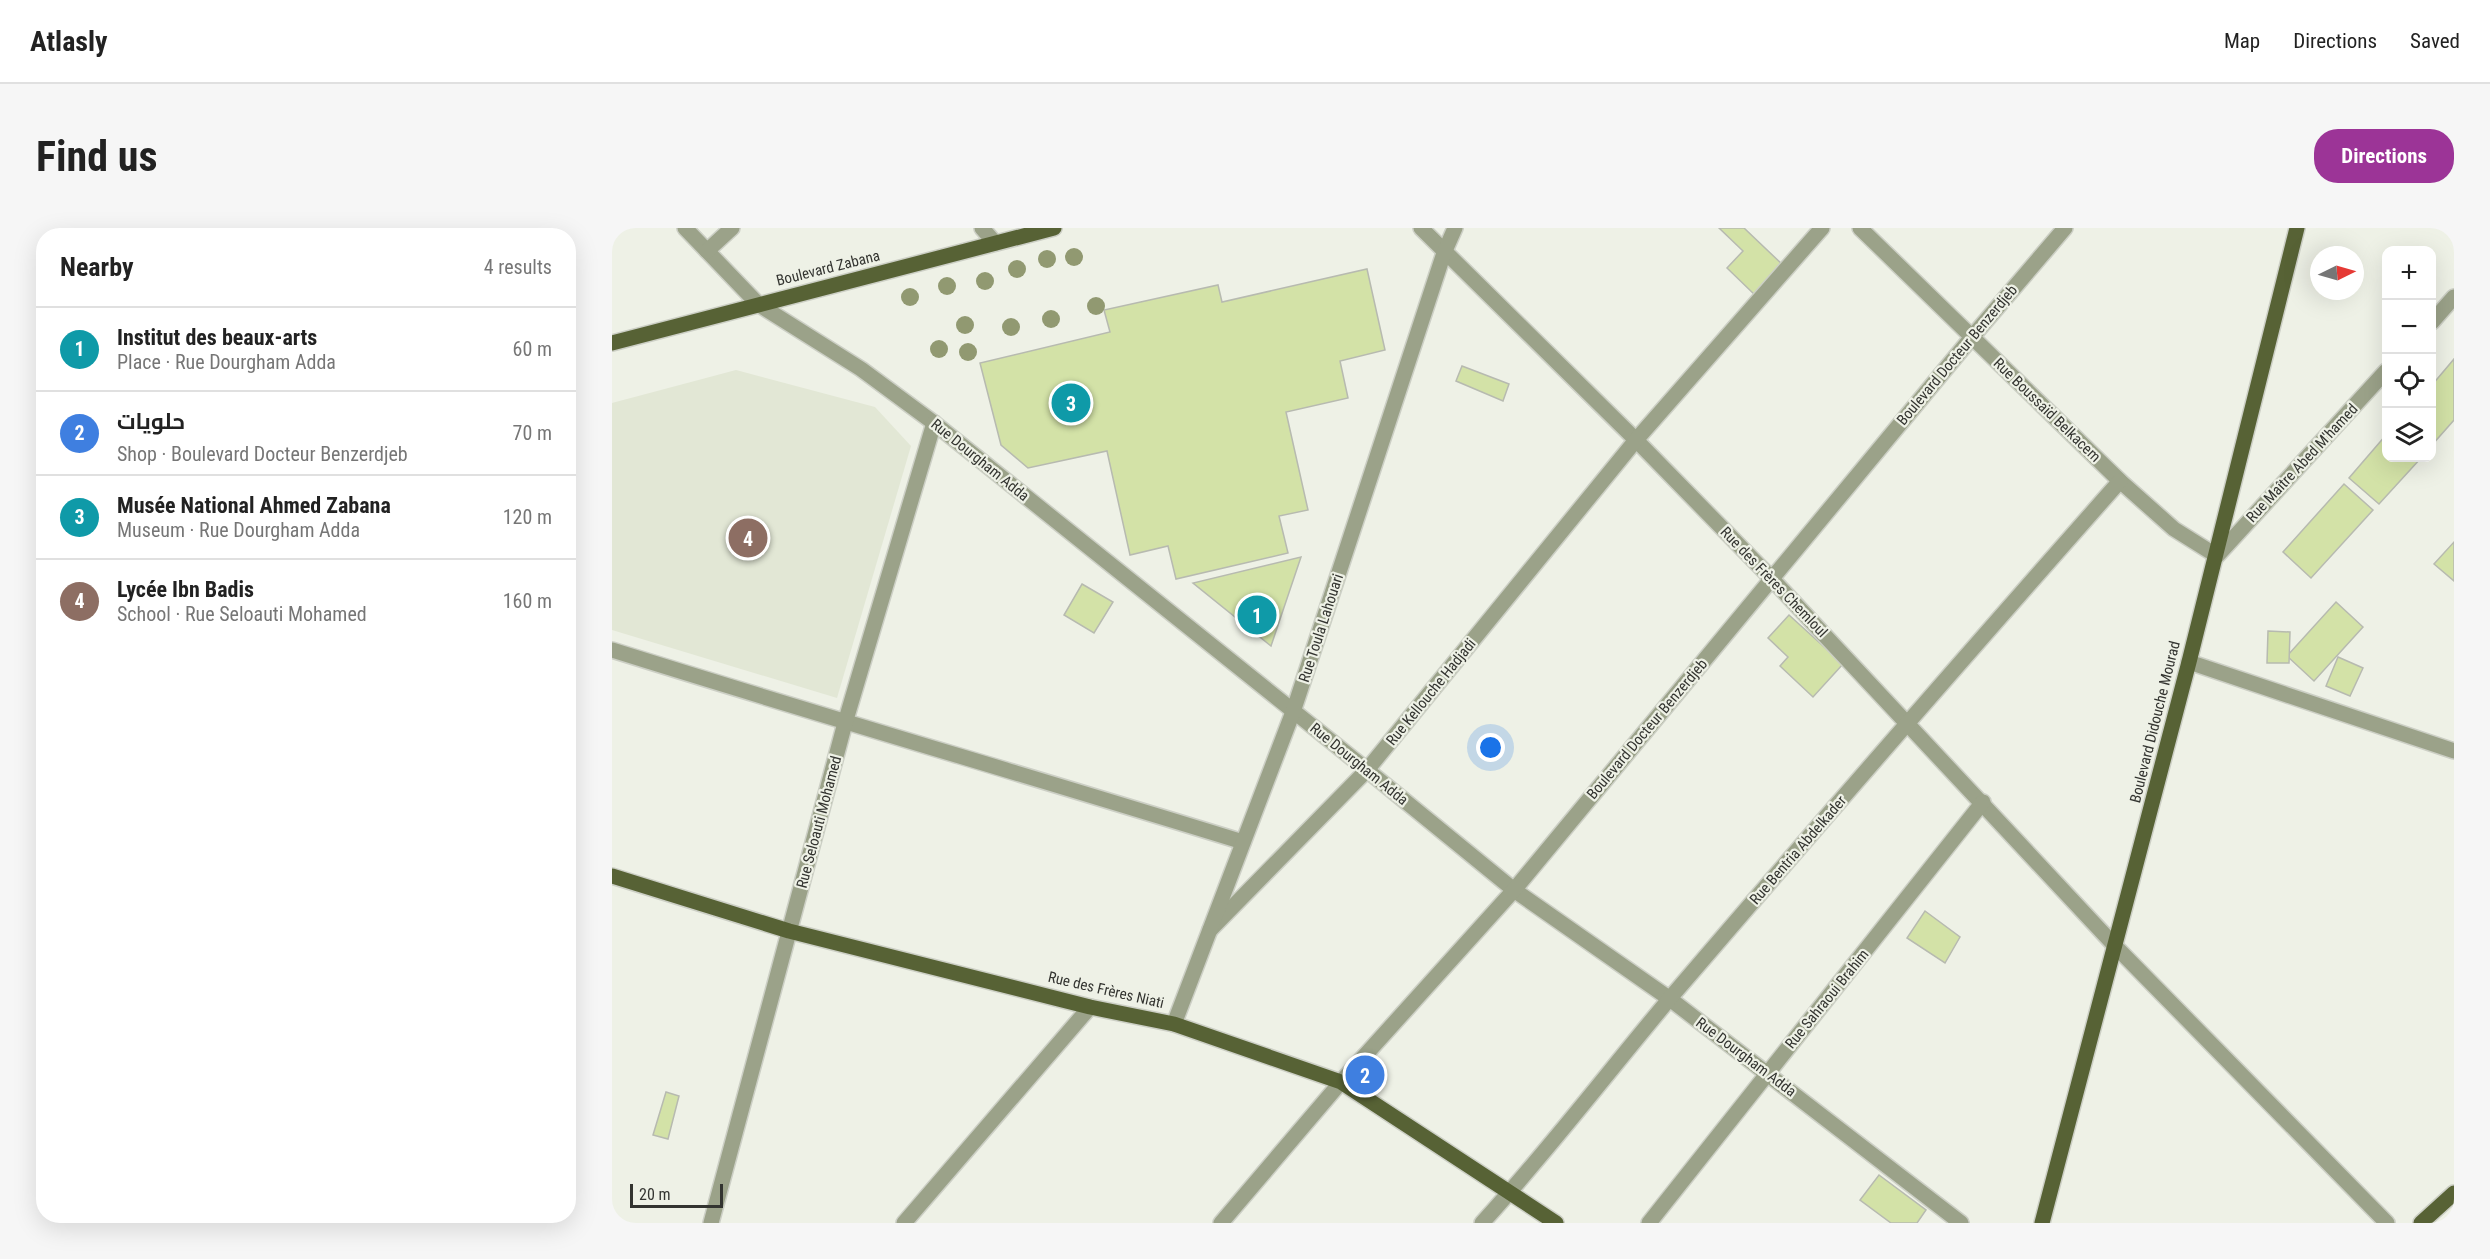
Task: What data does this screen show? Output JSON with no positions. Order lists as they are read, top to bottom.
{
  "streets": {
    "main road": ["Boulevard Zabana", "Boulevard Didouche Mourad", "Rue des Frères Niati"],
    "street": [
      "Boulevard Docteur Benzerdjeb",
      "Rue Boussaïd Belkacem",
      "Rue Dourgham Adda",
      "Rue Maître Abed M'hamed",
      "Rue des Frères Chemloul",
      "Rue Toula Lahouari",
      "Rue Kellouche Hadjadi",
      "Rue Seloauti Mohamed",
      "Rue Bentria Abdelkader",
      "Rue Sahraoui Brahim"
    ]
  },
  "crossings": [
    ["Boulevard Zabana", "Rue Dourgham Adda"],
    ["Boulevard Docteur Benzerdjeb", "Rue Boussaïd Belkacem"],
    ["Boulevard Docteur Benzerdjeb", "Rue Dourgham Adda"],
    ["Boulevard Docteur Benzerdjeb", "Rue des Frères Chemloul"],
    ["Boulevard Docteur Benzerdjeb", "Rue des Frères Niati"],
    ["Rue Boussaïd Belkacem", "Rue Maître Abed M'hamed"],
    ["Rue Boussaïd Belkacem", "Boulevard Didouche Mourad"],
    ["Rue Boussaïd Belkacem", "Rue Bentria Abdelkader"],
    ["Rue Dourgham Adda", "Rue Toula Lahouari"],
    ["Rue Dourgham Adda", "Rue Kellouche Hadjadi"],
    ["Rue Dourgham Adda", "Rue Seloauti Mohamed"],
    ["Rue Dourgham Adda", "Rue Bentria Abdelkader"],
    ["Rue Dourgham Adda", "Rue Sahraoui Brahim"],
    ["Rue Maître Abed M'hamed", "Boulevard Didouche Mourad"],
    ["Rue des Frères Chemloul", "Rue Toula Lahouari"],
    ["Rue des Frères Chemloul", "Rue Kellouche Hadjadi"],
    ["Rue des Frères Chemloul", "Boulevard Didouche Mourad"],
    ["Rue des Frères Chemloul", "Rue Bentria Abdelkader"],
    ["Rue des Frères Chemloul", "Rue Sahraoui Brahim"],
    ["Rue Toula Lahouari", "Rue Kellouche Hadjadi"],
    ["Rue Toula Lahouari", "Rue des Frères Niati"],
    ["Rue Seloauti Mohamed", "Rue des Frères Niati"],
    ["Rue Bentria Abdelkader", "Rue des Frères Niati"]
  ],
  "scale_bar": "20 m",
  "north": "right",
  "page": {
    "header": "Atlasly",
    "nav": ["Map", "Directions", "Saved"],
    "buttons": "Directions",
    "title": "Find us",
    "heading": ["Nearby", "4 results"],
    "map_buttons": ["+", "−"],
    "list": [
      {
        "mark": "1",
        "name": "Institut des beaux-arts",
        "note": "Place · Rue Dourgham Adda",
        "value": "60 m"
      },
      {
        "mark": "2",
        "name": "حلويات",
        "note": "Shop · Boulevard Docteur Benzerdjeb",
        "value": "70 m"
      },
      {
        "mark": "3",
        "name": "Musée National Ahmed Zabana",
        "note": "Museum · Rue Dourgham Adda",
        "value": "120 m"
      },
      {
        "mark": "4",
        "name": "Lycée Ibn Badis",
        "note": "School · Rue Seloauti Mohamed",
        "value": "160 m"
      }
    ],
    "pins": [
      "3",
      "4",
      "1",
      "2"
    ],
    "scale": "20 m"
  }
}
